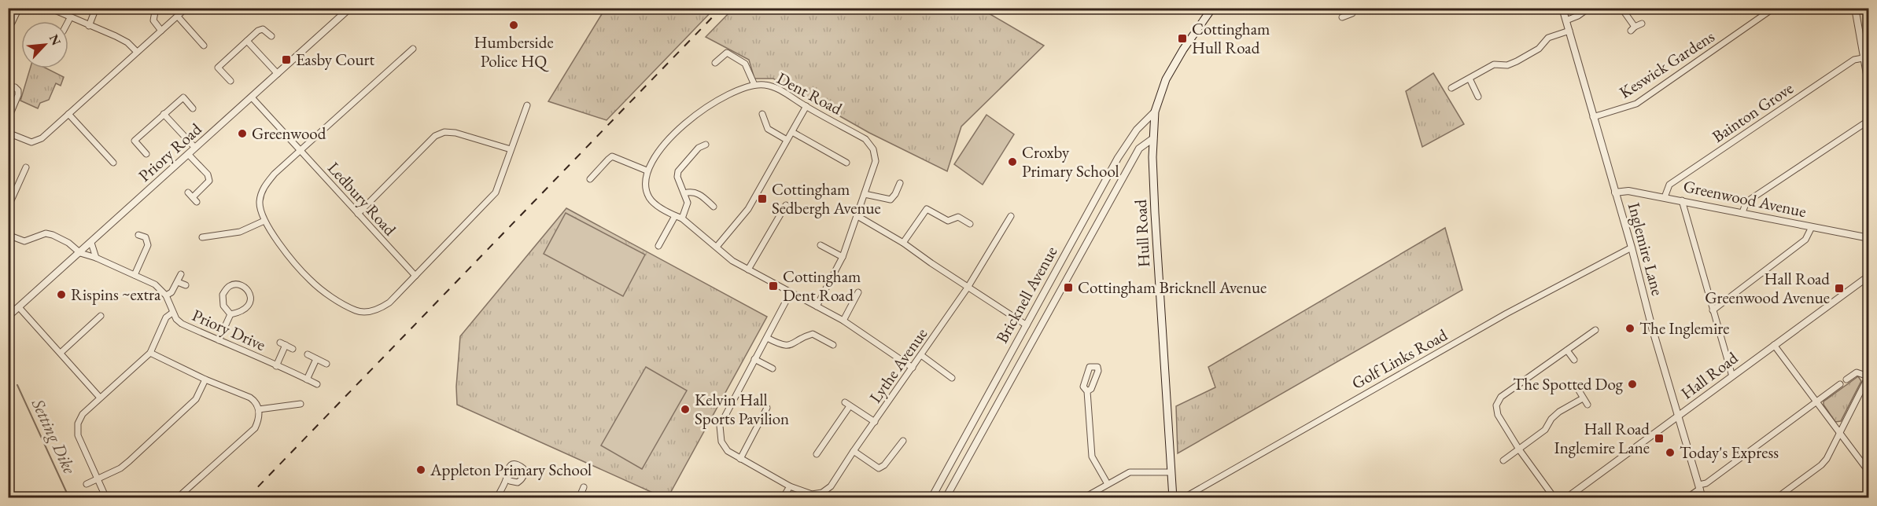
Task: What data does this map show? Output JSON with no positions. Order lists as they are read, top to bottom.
{
  "streets": {
    "main road": ["Hull Road"],
    "street": [
      "Keswick Gardens",
      "Dent Road",
      "Bainton Grove",
      "Priory Road",
      "Ledbury Road",
      "Greenwood Avenue",
      "Inglemire Lane",
      "Bricknell Avenue",
      "Priory Drive",
      "Golf Links Road",
      "Lythe Avenue",
      "Hall Road"
    ]
  },
  "crossings": [
    ["Keswick Gardens", "Inglemire Lane"],
    ["Bainton Grove", "Greenwood Avenue"],
    ["Priory Road", "Ledbury Road"],
    ["Greenwood Avenue", "Inglemire Lane"],
    ["Hull Road", "Bricknell Avenue"],
    ["Inglemire Lane", "Golf Links Road"],
    ["Inglemire Lane", "Hall Road"]
  ],
  "water": ["Setting Dike"],
  "places": {
    "other": [
      "Humberside Police HQ",
      "Greenwood",
      "Croxby Primary School",
      "Rispins ~extra",
      "The Inglemire",
      "The Spotted Dog",
      "Kelvin Hall Sports Pavilion",
      "Today's Express",
      "Appleton Primary School"
    ],
    "transit": [
      "Cottingham Hull Road",
      "Easby Court",
      "Cottingham Sedbergh Avenue",
      "Cottingham Dent Road",
      "Cottingham Bricknell Avenue",
      "Hall Road Greenwood Avenue",
      "Hall Road Inglemire Lane"
    ]
  },
  "north": "top right"
}
